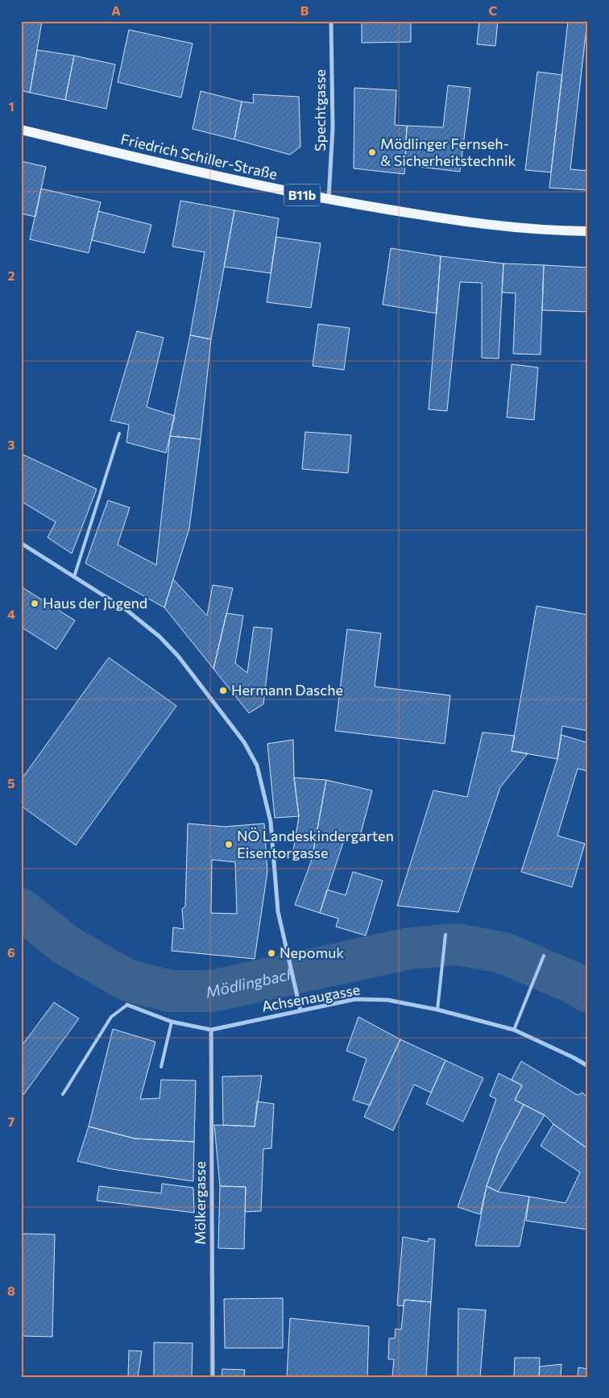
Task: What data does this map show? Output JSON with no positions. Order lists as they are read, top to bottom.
{
  "streets": {
    "main road": ["Friedrich Schiller-Straße", "B11b"],
    "street": ["Spechtgasse", "Achsenaugasse", "Mölkergasse"]
  },
  "crossings": [
    ["Spechtgasse", "Friedrich Schiller-Straße"],
    ["Achsenaugasse", "Mölkergasse"]
  ],
  "water": ["Mödlingbach"],
  "places": [
    "Mödlinger Fernseh- & Sicherheitstechnik",
    "Haus der Jugend",
    "Hermann Dasche",
    "NÖ Landeskindergarten Eisentorgasse",
    "Nepomuk"
  ],
  "grid": {
    "columns": ["A", "B", "C"],
    "rows": [
      "1",
      "2",
      "3",
      "4",
      "5",
      "6",
      "7",
      "8"
    ]
  }
}
